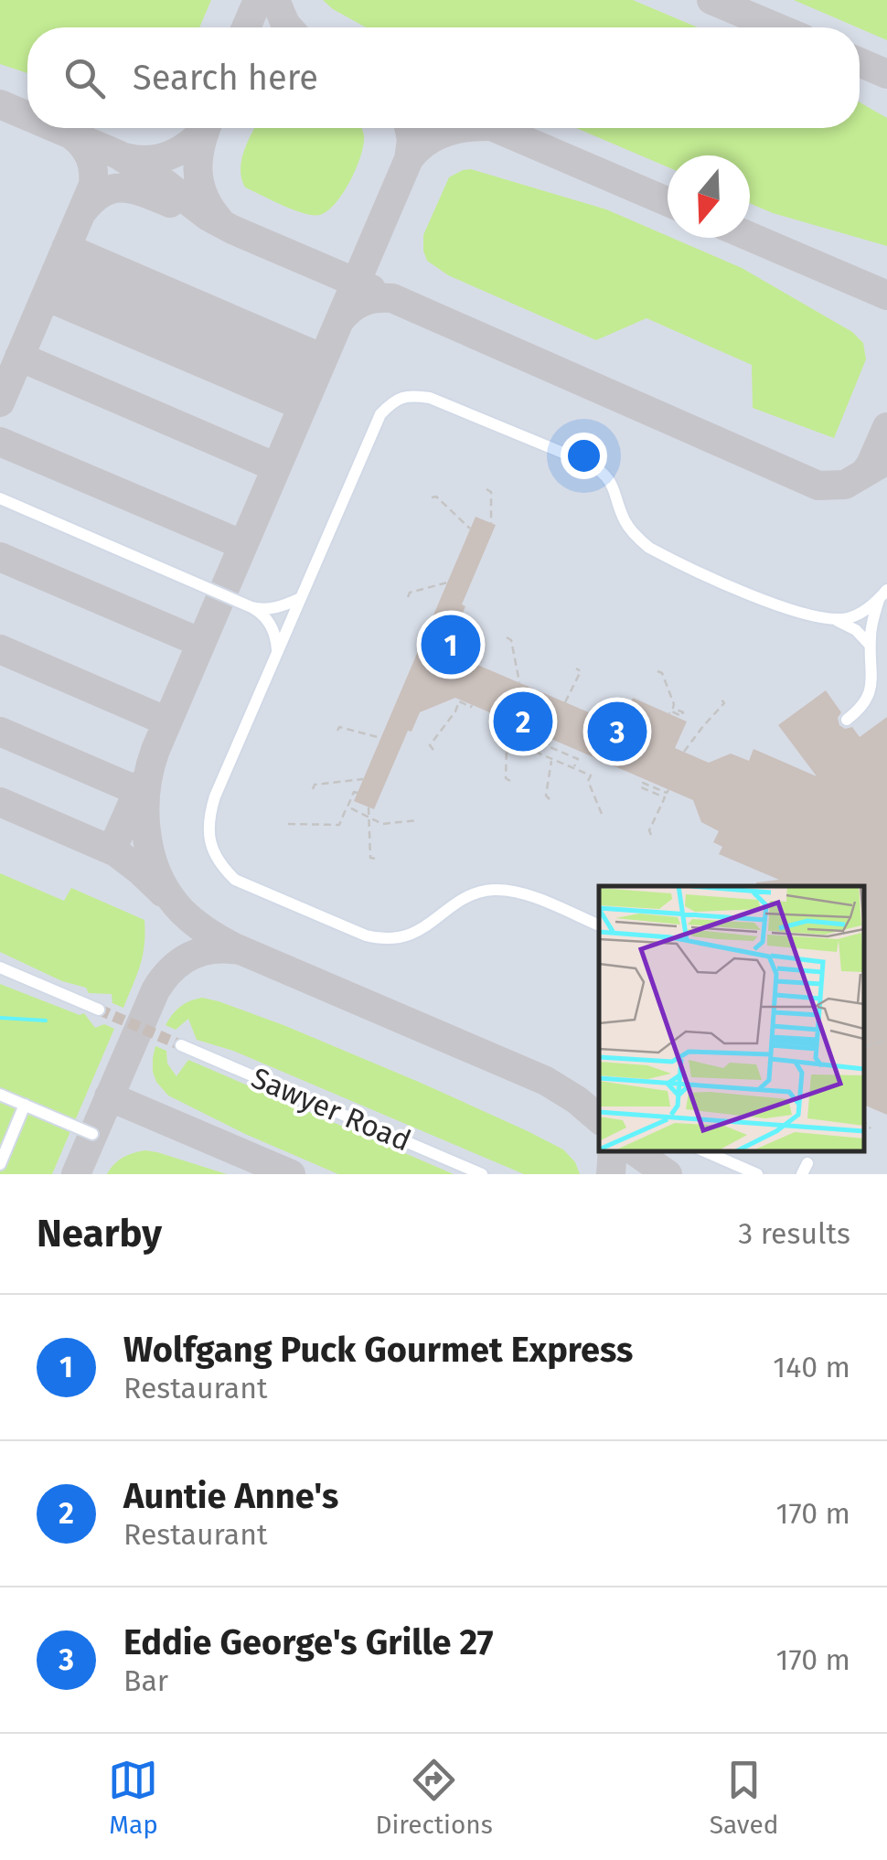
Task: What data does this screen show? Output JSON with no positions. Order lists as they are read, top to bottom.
{
  "streets": {
    "street": ["Sawyer Road"]
  },
  "north": "bottom",
  "page": {
    "search": "Search here",
    "pins": ["1", "2", "3"],
    "heading": ["Nearby", "3 results"],
    "list": [
      {
        "mark": "1",
        "name": "Wolfgang Puck Gourmet Express",
        "note": "Restaurant",
        "value": "140 m"
      },
      {
        "mark": "2",
        "name": "Auntie Anne's",
        "note": "Restaurant",
        "value": "170 m"
      },
      {
        "mark": "3",
        "name": "Eddie George's Grille 27",
        "note": "Bar",
        "value": "170 m"
      }
    ],
    "nav": ["Map", "Directions", "Saved"]
  }
}
